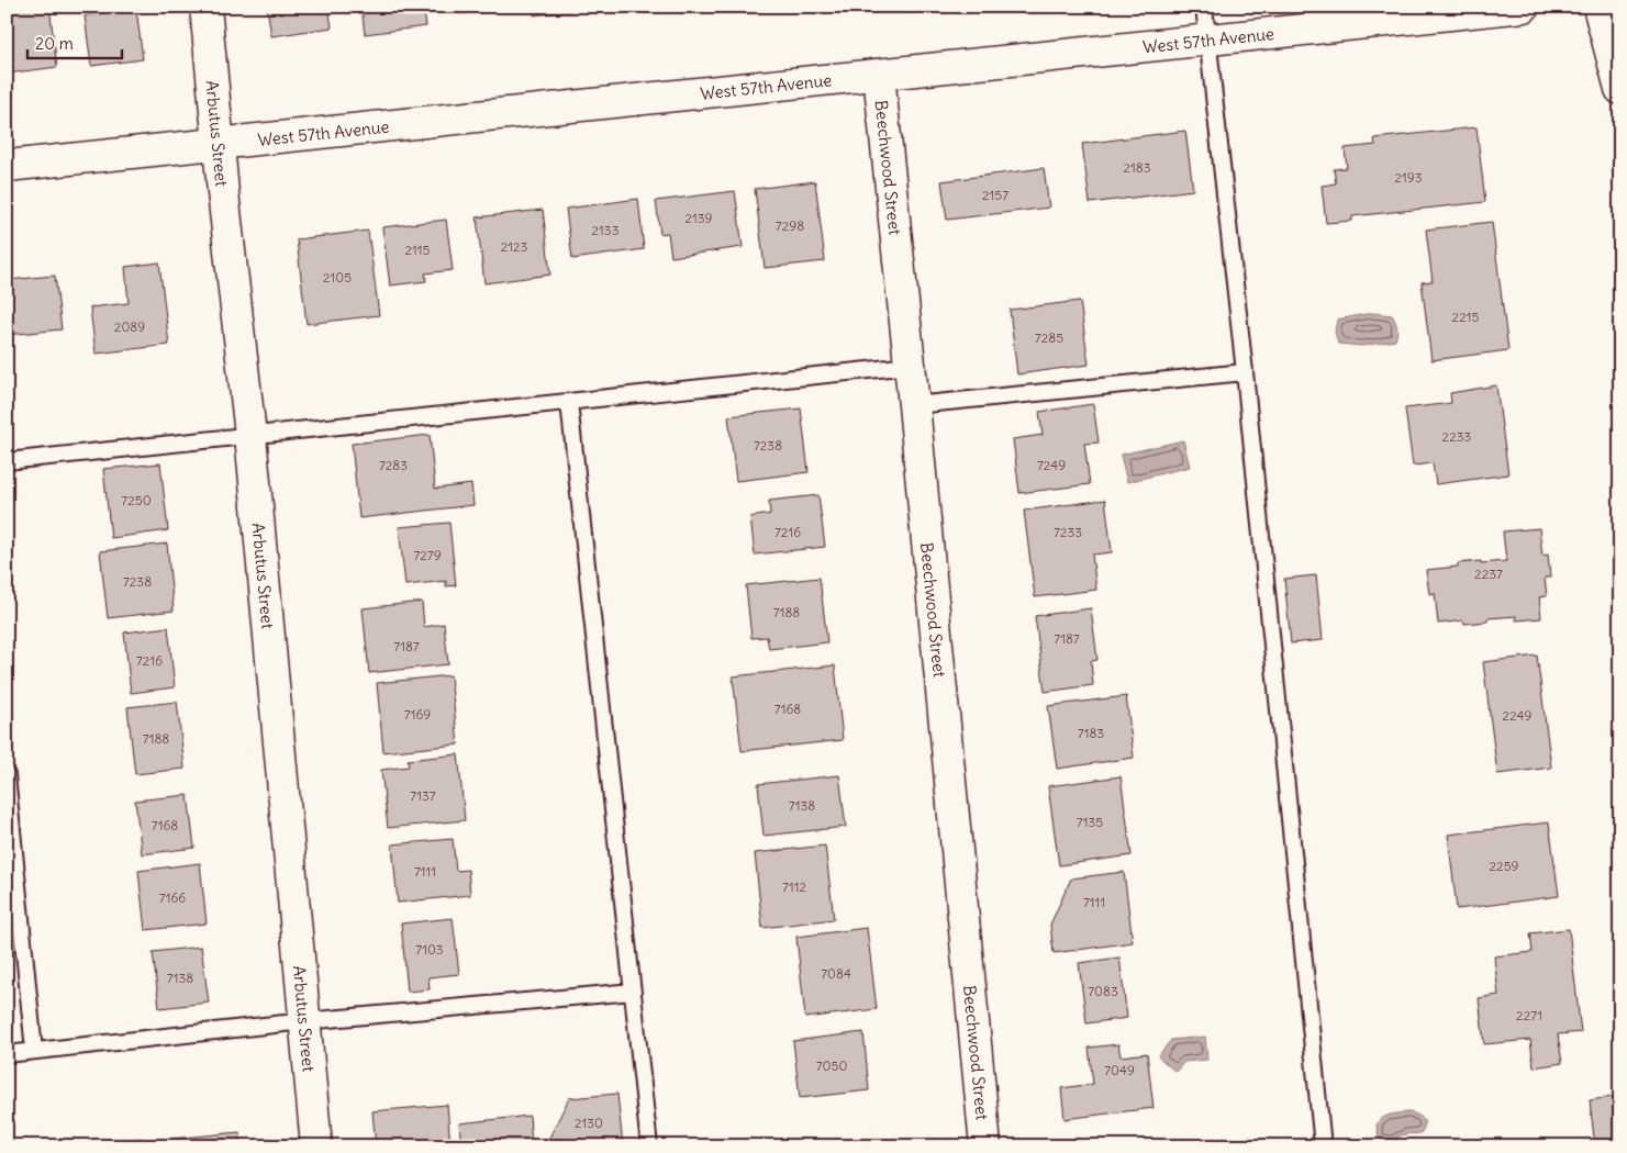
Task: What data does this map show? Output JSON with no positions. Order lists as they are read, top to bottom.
{
  "streets": {
    "street": ["West 57th Avenue", "Arbutus Street", "Beechwood Street"]
  },
  "crossings": [
    ["West 57th Avenue", "Arbutus Street"],
    ["West 57th Avenue", "Beechwood Street"]
  ],
  "house_numbers": [
    "2183",
    "2193",
    "2157",
    "2139",
    "7298",
    "2133",
    "2123",
    "2115",
    "2105",
    "2215",
    "2089",
    "7285",
    "2233",
    "7238",
    "7283",
    "7249",
    "7250",
    "7216",
    "7233",
    "7279",
    "2237",
    "7238",
    "7188",
    "7187",
    "7187",
    "7216",
    "7168",
    "7169",
    "2249",
    "7183",
    "7188",
    "7137",
    "7138",
    "7135",
    "7168",
    "2259",
    "7111",
    "7112",
    "7166",
    "7111",
    "7103",
    "7084",
    "7138",
    "7083",
    "2271",
    "7050",
    "7049",
    "2130"
  ],
  "scale_bar": "20 m"
}
